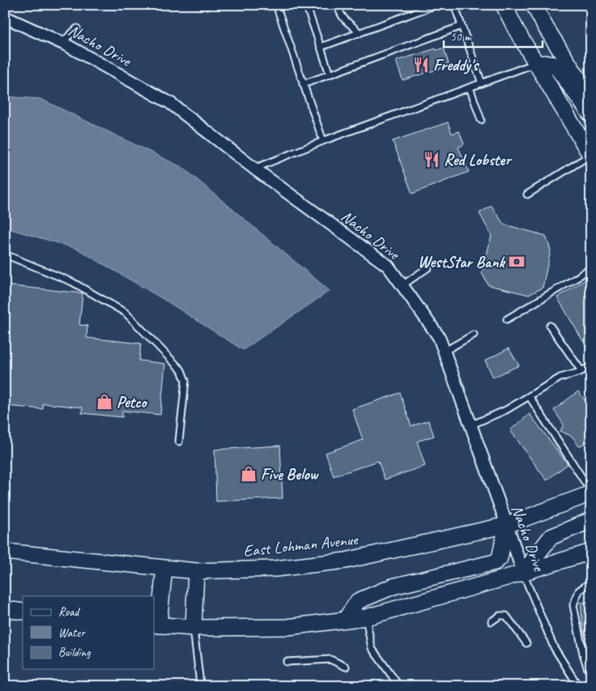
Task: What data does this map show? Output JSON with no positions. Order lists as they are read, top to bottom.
{
  "streets": {
    "main road": ["East Lohman Avenue"],
    "street": ["Nacho Drive"]
  },
  "crossings": [
    ["Nacho Drive", "East Lohman Avenue"]
  ],
  "places": {
    "restaurant": ["Freddy's", "Red Lobster"],
    "bank": ["WestStar Bank"],
    "shop": ["Petco", "Five Below"]
  },
  "legend": ["Road", "Water", "Building"],
  "scale_bar": "50 m"
}
